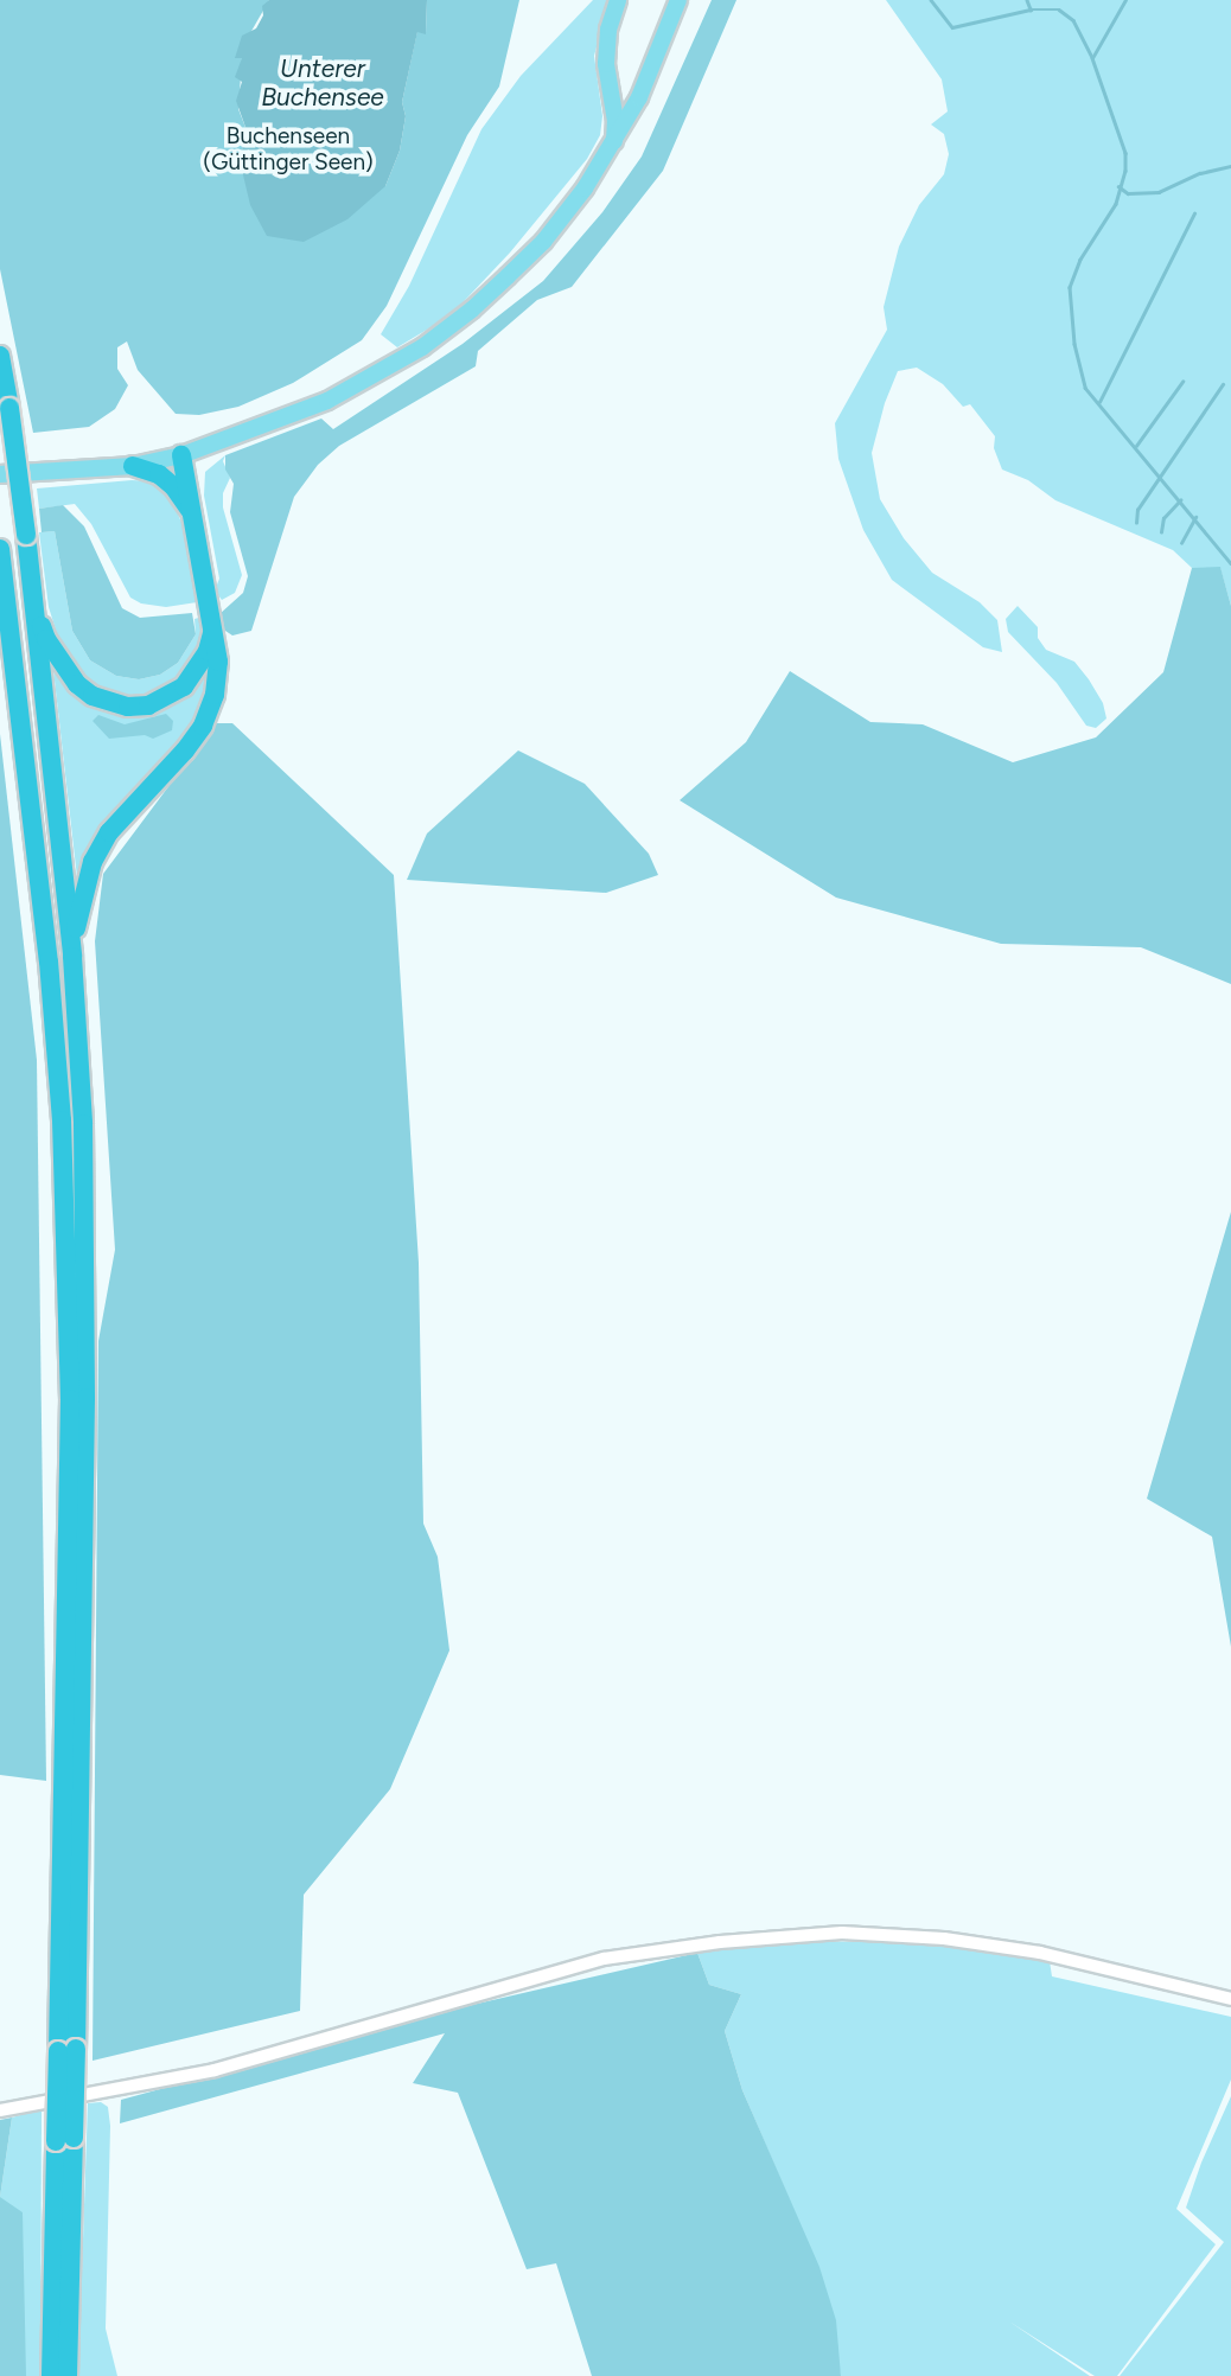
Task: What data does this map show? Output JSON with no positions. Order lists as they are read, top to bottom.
{
  "water": ["Unterer Buchensee"],
  "parks": ["Buchenseen (Güttinger Seen)"]
}
